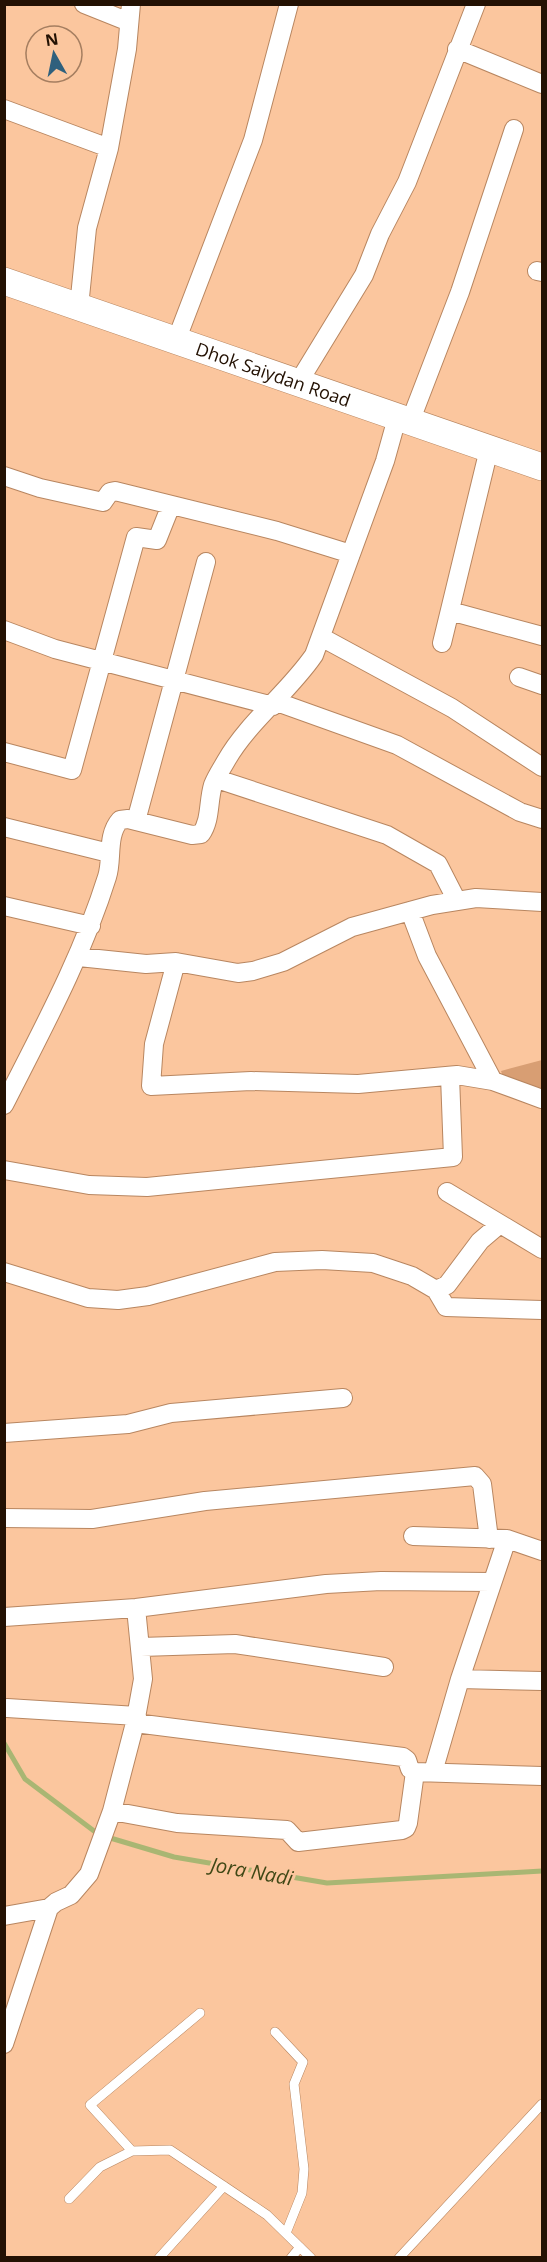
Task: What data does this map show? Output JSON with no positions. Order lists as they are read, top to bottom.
{
  "streets": {
    "main road": ["Dhok Saiydan Road"]
  },
  "water": ["Jora Nadi"],
  "north": "top"
}
